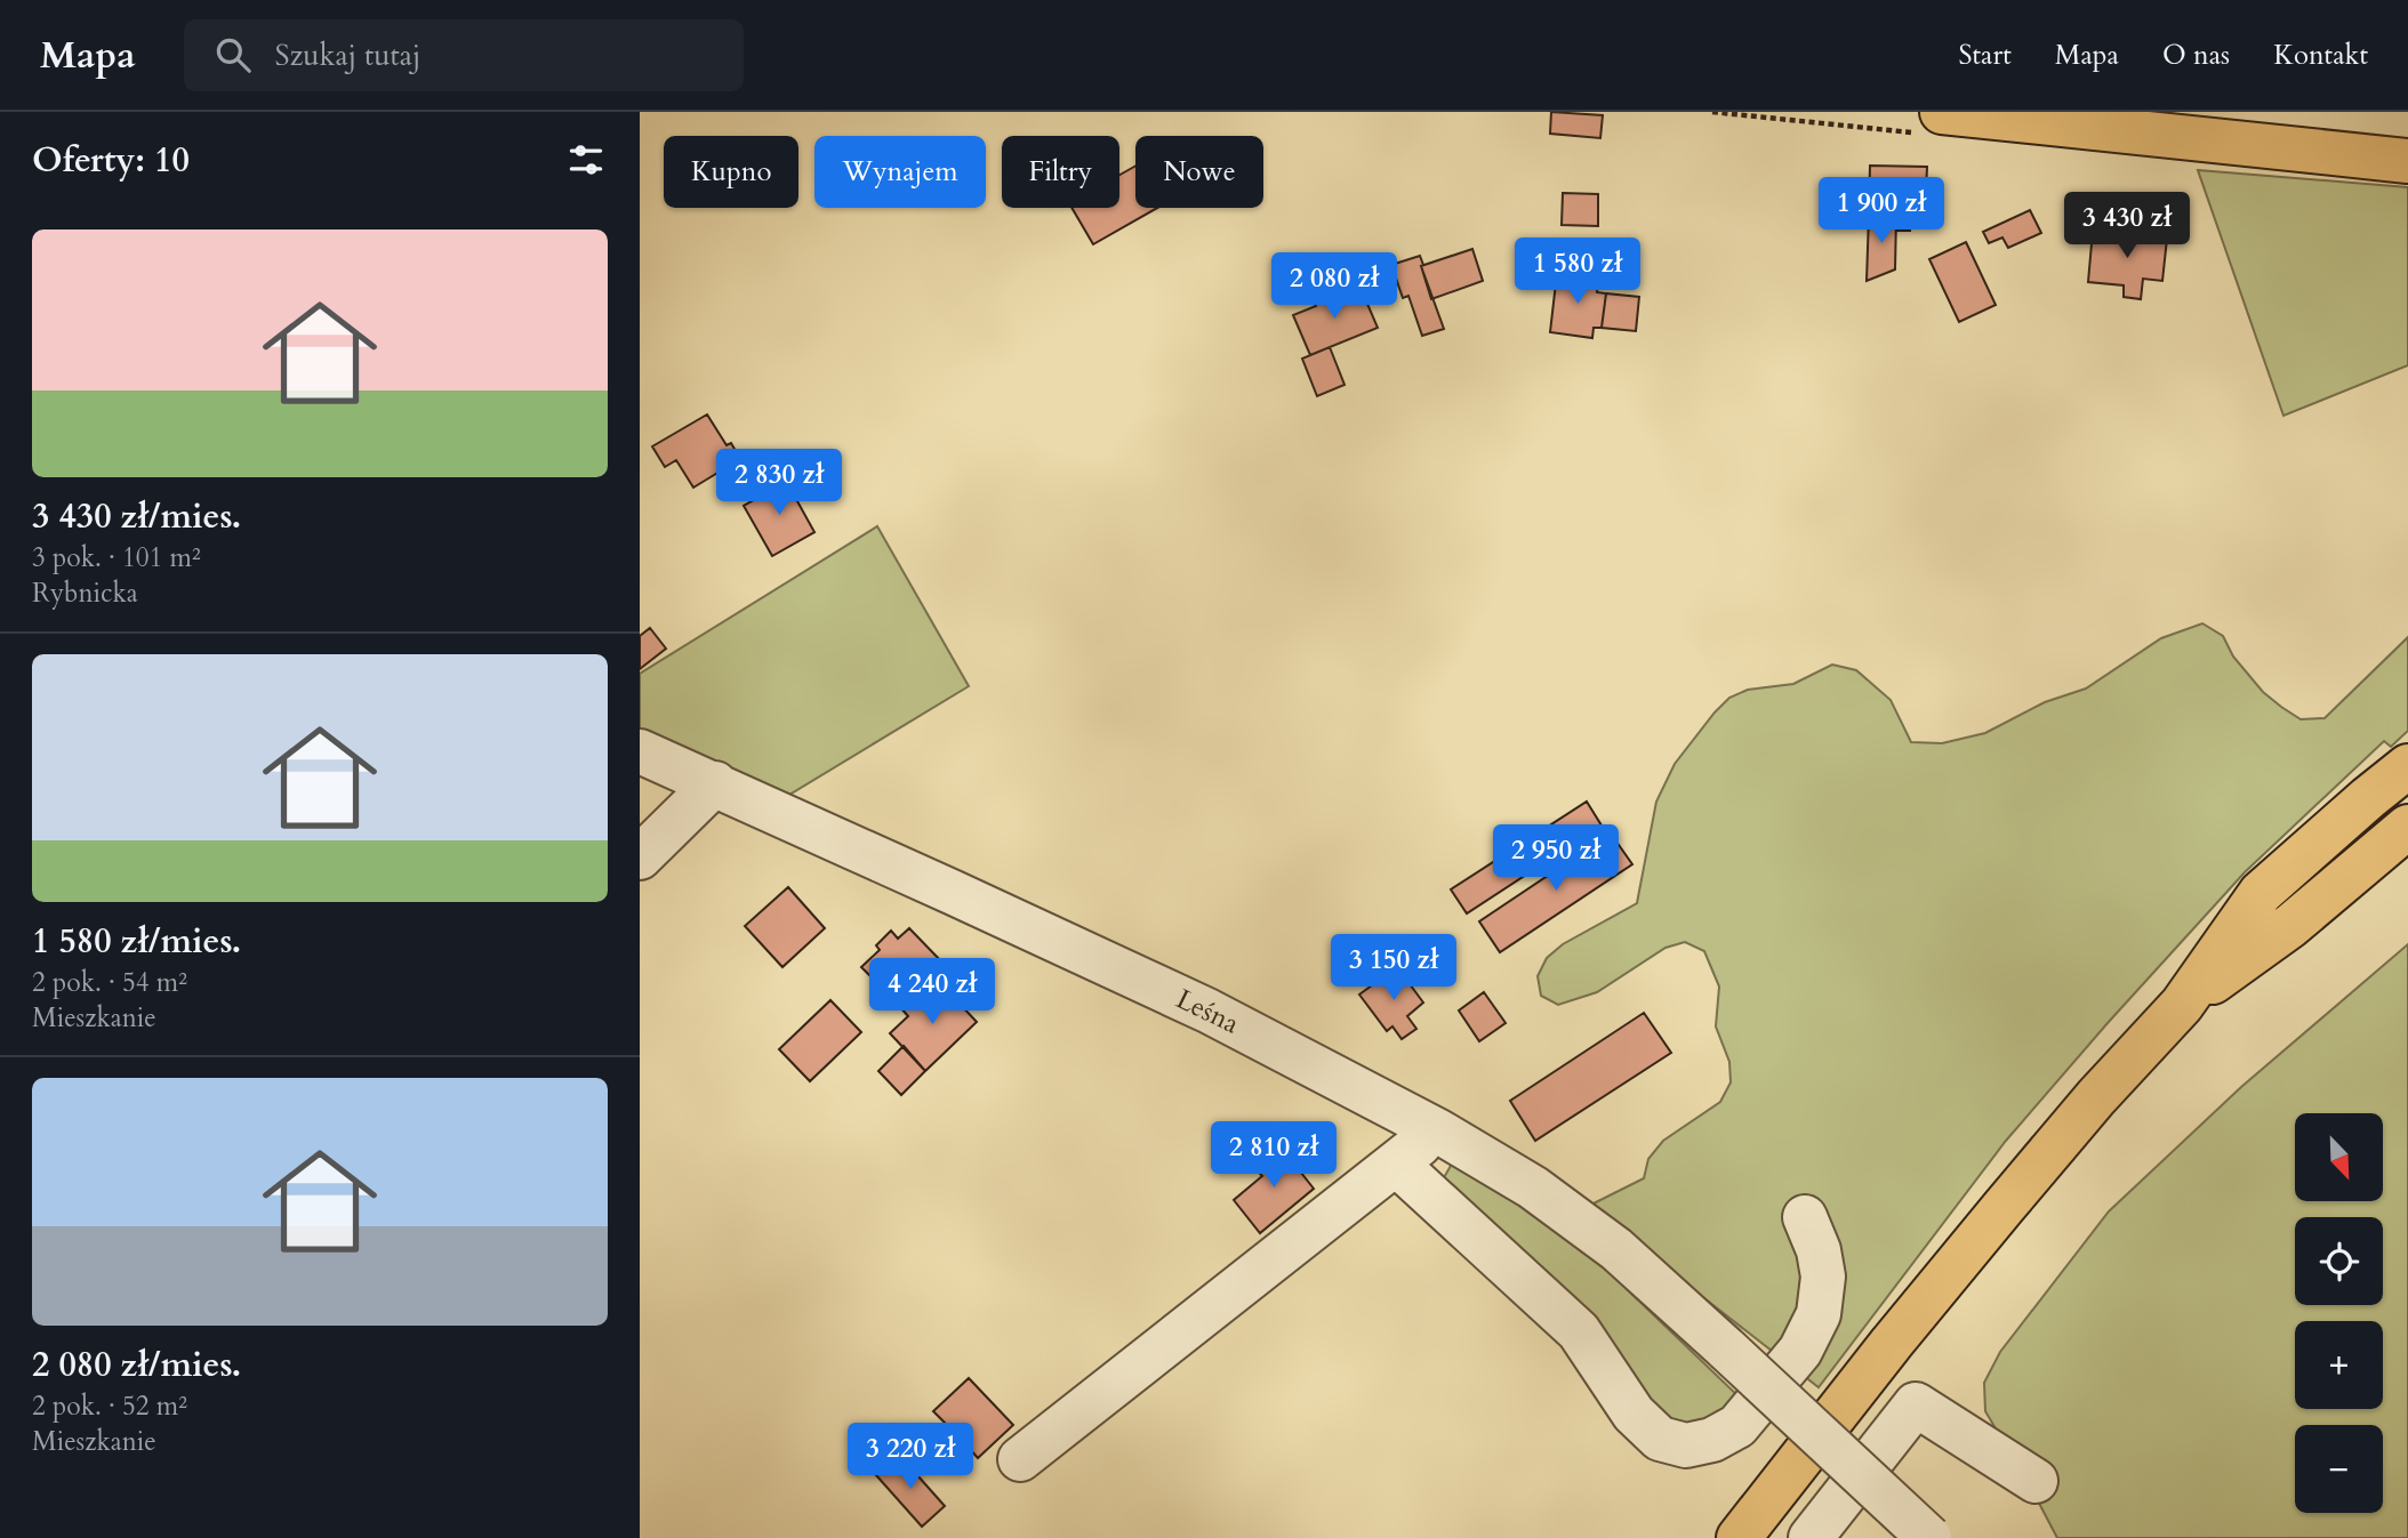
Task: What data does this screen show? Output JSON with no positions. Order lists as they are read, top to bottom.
{
  "streets": {
    "street": ["Leśna"]
  },
  "north": "bottom right",
  "page": {
    "header": "Mapa",
    "search": "Szukaj tutaj",
    "nav": [
      "Start",
      "Mapa",
      "O nas",
      "Kontakt"
    ],
    "heading": "Oferty: 10",
    "chip": [
      "Kupno",
      "Wynajem",
      "Filtry",
      "Nowe"
    ],
    "price": [
      "1 900 zł",
      "3 430 zł",
      "1 580 zł",
      "2 080 zł",
      "2 830 zł",
      "2 950 zł",
      "3 150 zł",
      "4 240 zł",
      "2 810 zł",
      "3 220 zł"
    ],
    "list": [
      {
        "name": "3 430 zł/mies.",
        "note": "3 pok. · 101 m² · Rybnicka"
      },
      {
        "name": "1 580 zł/mies.",
        "note": "2 pok. · 54 m² · Mieszkanie"
      },
      {
        "name": "2 080 zł/mies.",
        "note": "2 pok. · 52 m² · Mieszkanie"
      }
    ],
    "map_buttons": ["+", "−"]
  }
}
